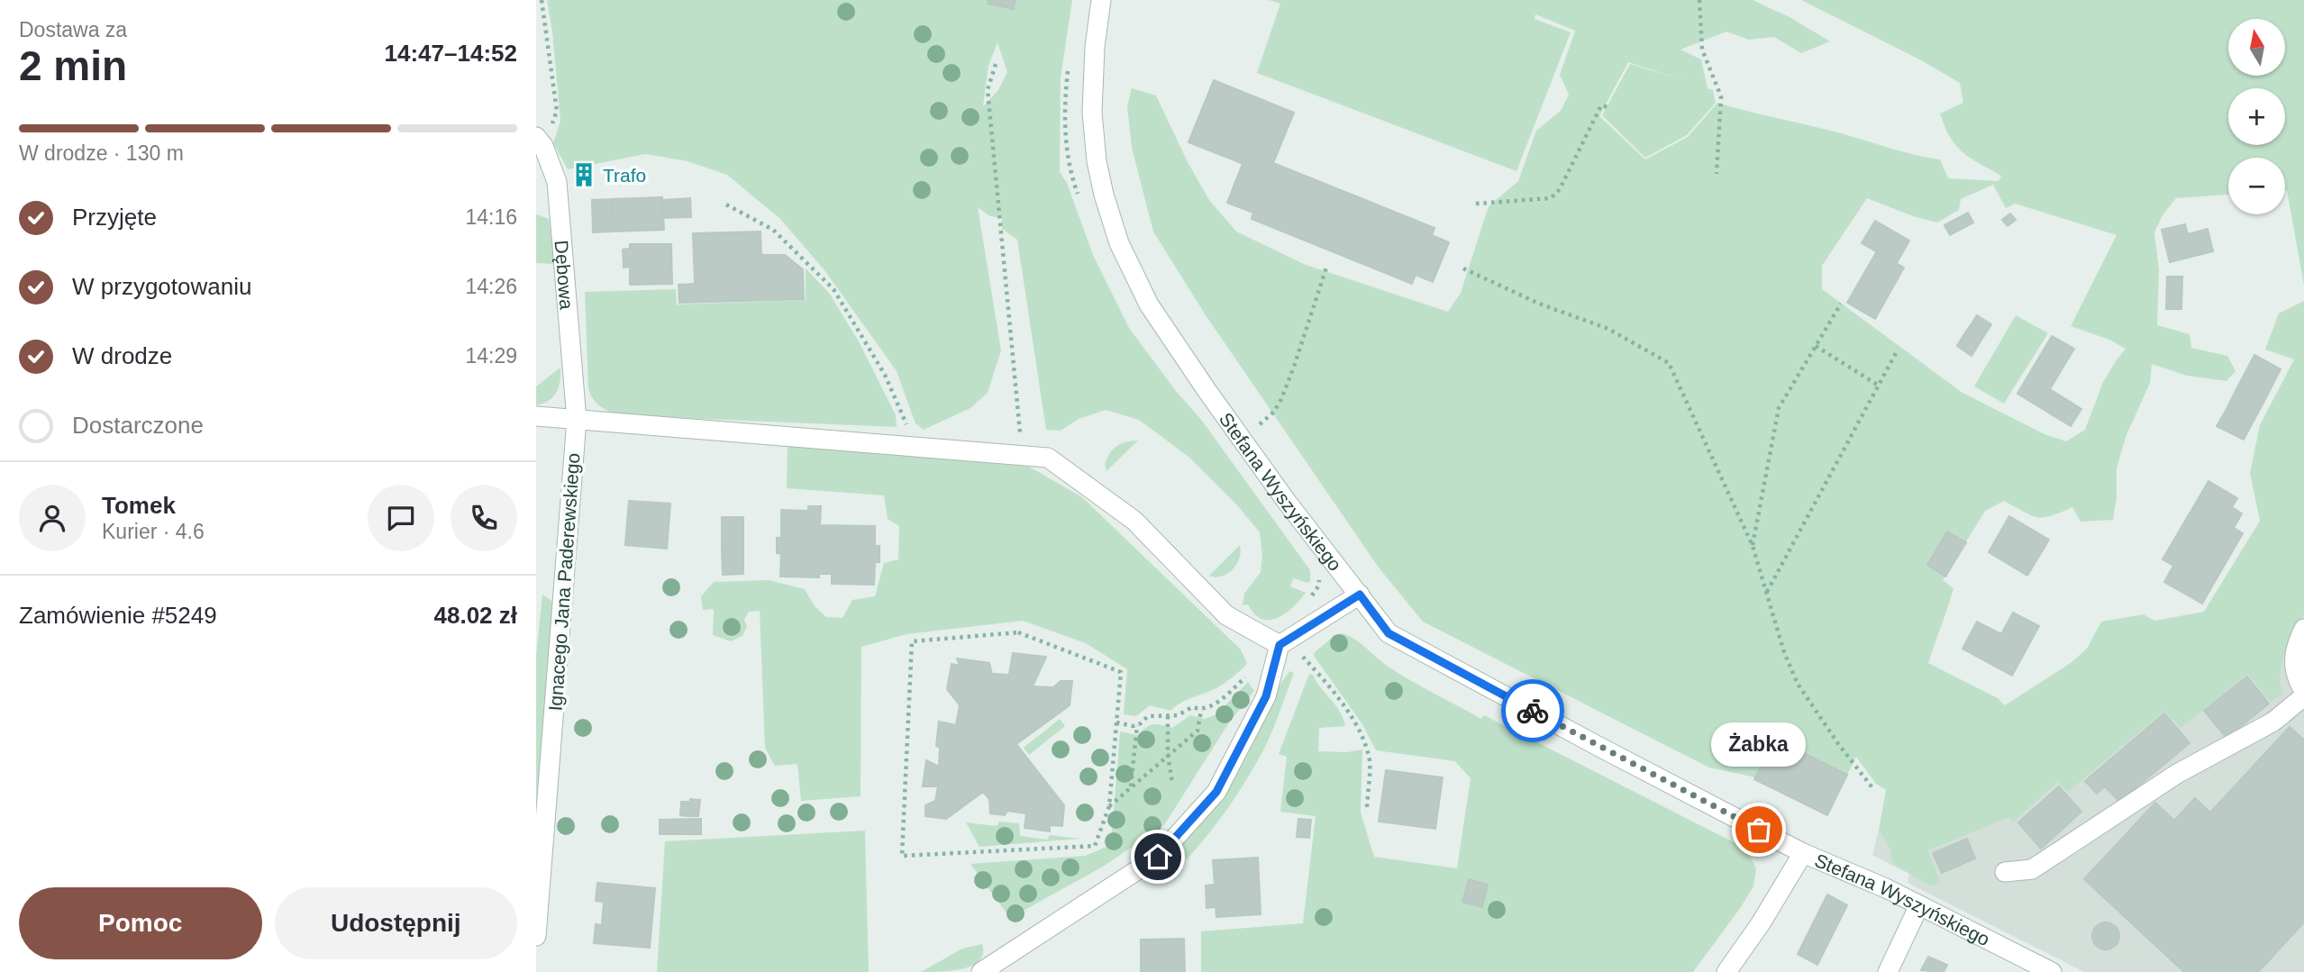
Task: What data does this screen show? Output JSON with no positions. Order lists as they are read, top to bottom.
{
  "streets": {
    "street": ["Dębowa", "Stefana Wyszyńskiego", "Ignacego Jana Paderewskiego"]
  },
  "crossings": [
    ["Dębowa", "Ignacego Jana Paderewskiego"]
  ],
  "places": {
    "building": ["Trafo"],
    "other": ["Żabka"]
  },
  "north": "top",
  "page": {
    "heading": ["2 min", "Dostawa za", "14:47–14:52"],
    "panel": [
      "Tomek",
      "Kurier · 4.6",
      "Zamówienie #5249",
      "48.02 zł"
    ],
    "map_buttons": ["+", "−"],
    "bar": "W drodze · 130 m",
    "list": [
      ["Przyjęte", "14:16"],
      ["W przygotowaniu", "14:26"],
      ["W drodze", "14:29"],
      "Dostarczone"
    ],
    "bubble": "Żabka",
    "buttons": ["Pomoc", "Udostępnij"]
  }
}
